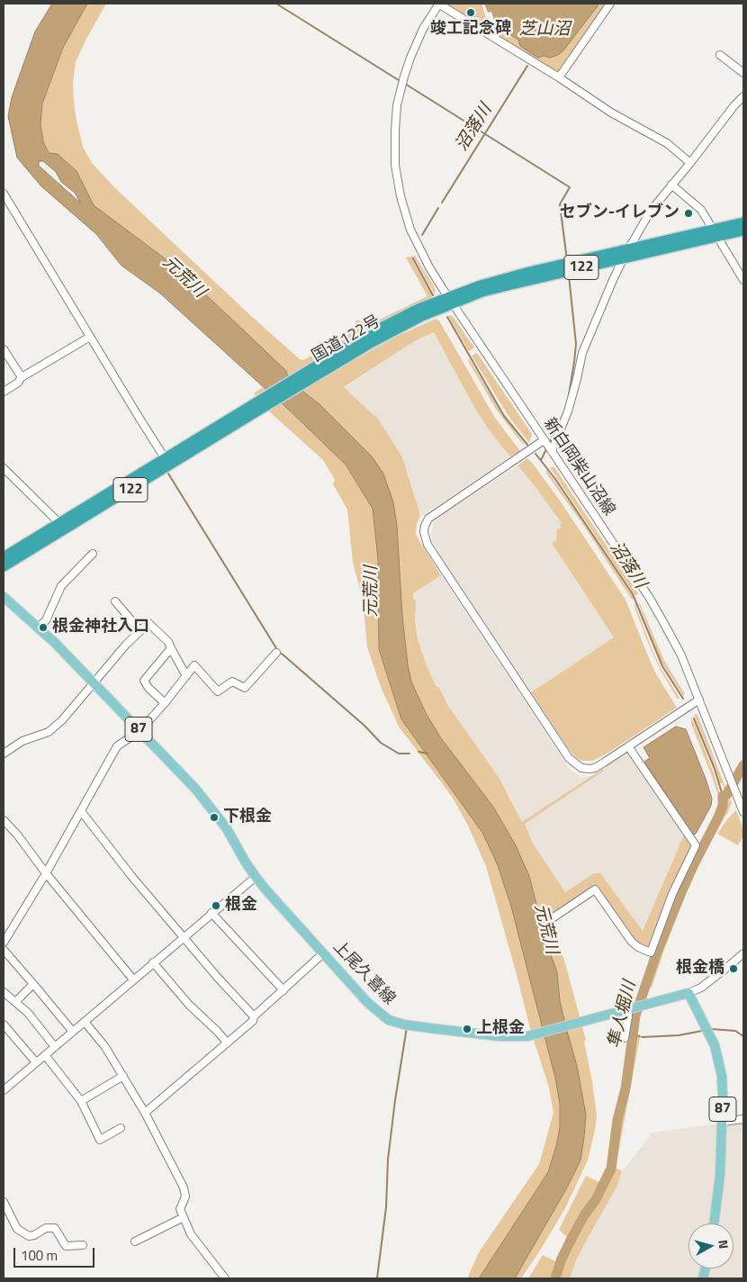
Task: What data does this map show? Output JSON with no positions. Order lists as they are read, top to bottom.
{
  "streets": {
    "highway": ["122", "国道122号"],
    "main road": ["87", "上尾久喜線"],
    "street": ["新白岡柴山沼線"]
  },
  "crossings": [
    ["国道122号", "新白岡柴山沼線"],
    ["87", "上尾久喜線"]
  ],
  "water": [
    "芝山沼",
    "沼落川",
    "元荒川",
    "隼人堀川"
  ],
  "places": [
    "竣工記念碑",
    "セブン-イレブン",
    "根金神社入口",
    "下根金",
    "根金",
    "根金橋",
    "上根金"
  ],
  "scale_bar": "100 m",
  "north": "right"
}
